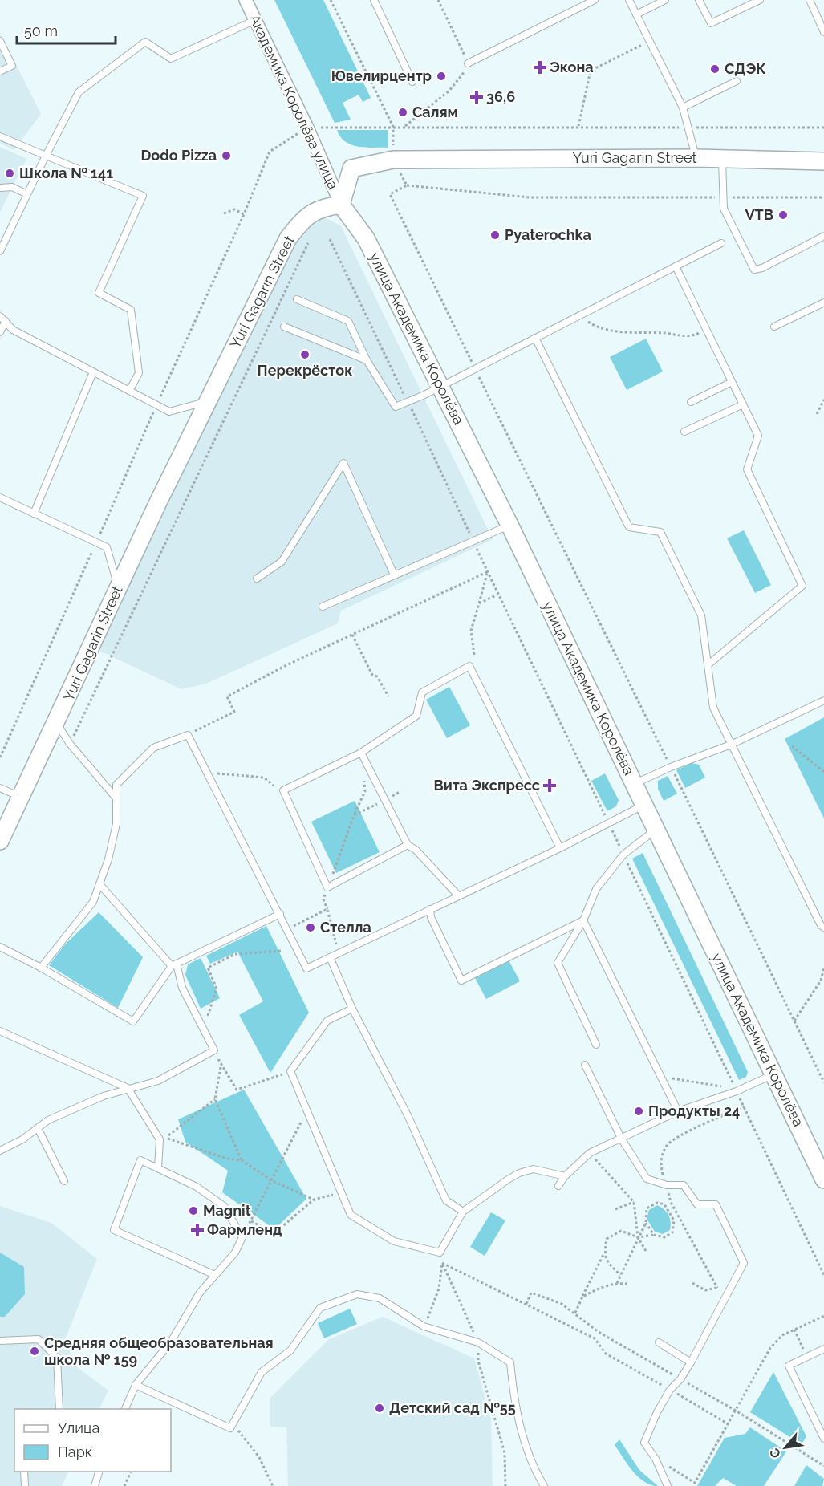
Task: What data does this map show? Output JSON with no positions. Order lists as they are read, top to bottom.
{
  "streets": {
    "main road": ["Yuri Gagarin Street", "улица Академика Королёва"],
    "street": ["Академика Королёва улица"]
  },
  "crossings": [
    ["Академика Королёва улица", "Yuri Gagarin Street"],
    ["Академика Королёва улица", "улица Академика Королёва"],
    ["Yuri Gagarin Street", "улица Академика Королёва"]
  ],
  "places": {
    "health": [
      "Экона",
      "36,6",
      "Вита Экспресс",
      "Фармленд"
    ],
    "other": [
      "СДЭК",
      "Ювелирцентр",
      "Салям",
      "Dodo Pizza",
      "Школа № 141",
      "VTB",
      "Pyaterochka",
      "Перекрёсток",
      "Стелла",
      "Продукты 24",
      "Magnit",
      "Средняя общеобразовательная школа № 159",
      "Детский сад №55"
    ]
  },
  "legend": ["Улица", "Парк"],
  "scale_bar": "50 m",
  "north": "bottom left"
}
